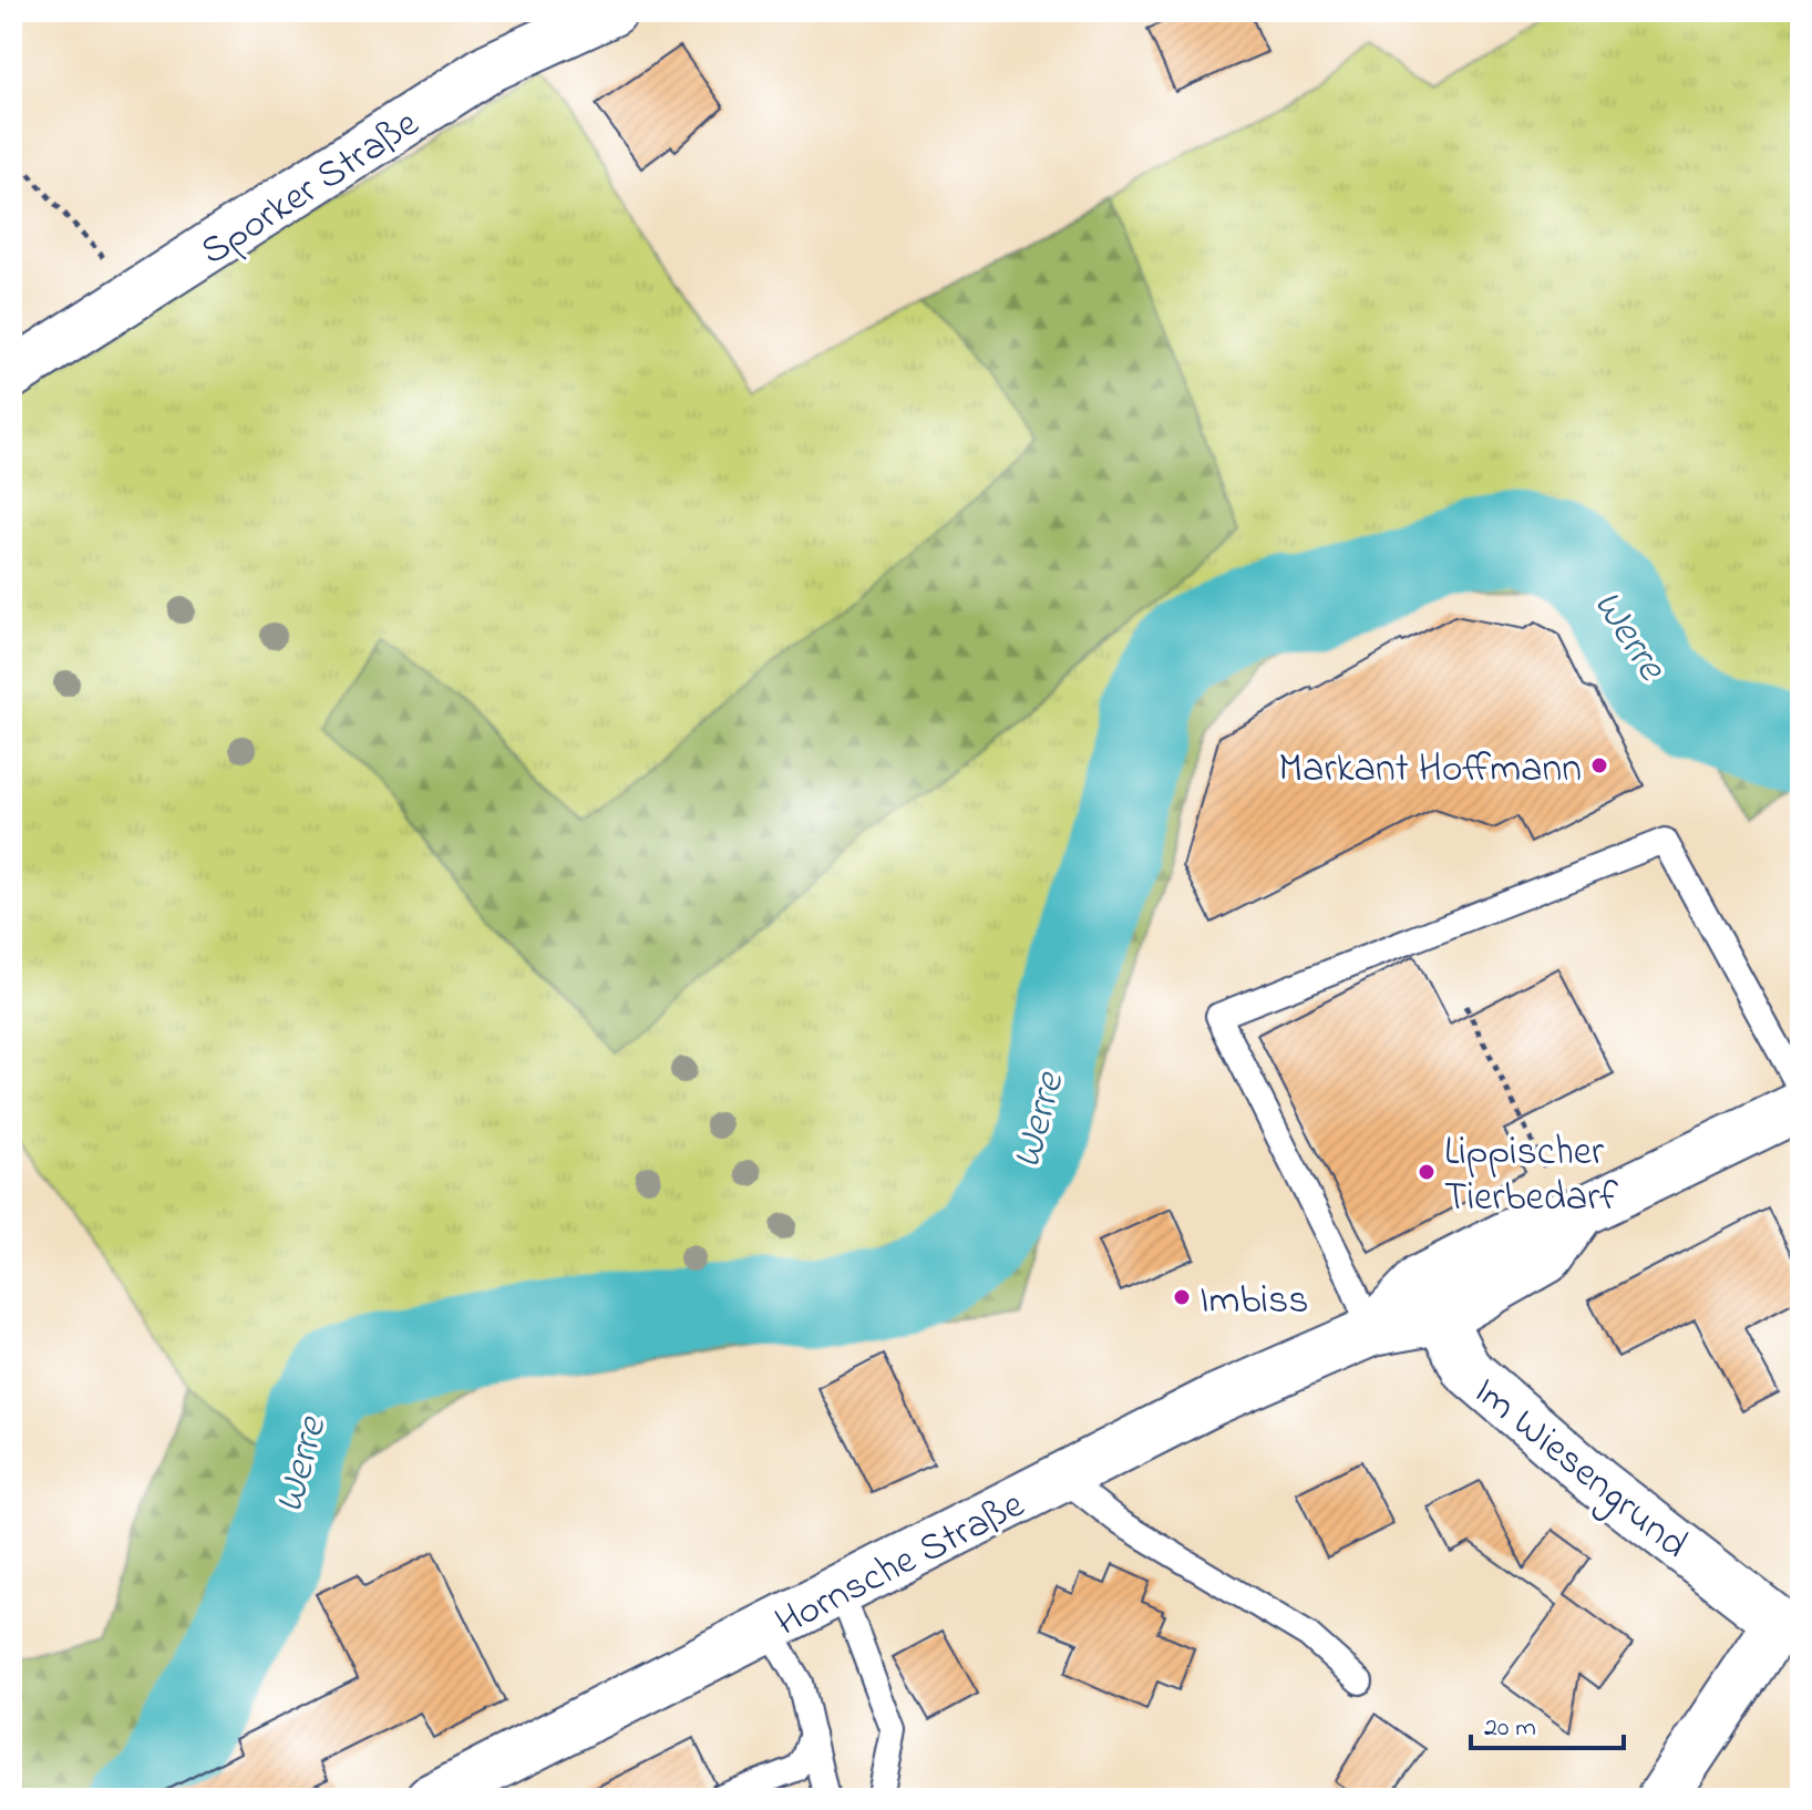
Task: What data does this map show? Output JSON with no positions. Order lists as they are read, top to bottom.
{
  "streets": {
    "main road": ["Sporker Straße", "Im Wiesengrund", "Hornsche Straße"]
  },
  "crossings": [
    ["Im Wiesengrund", "Hornsche Straße"]
  ],
  "water": ["Werre"],
  "places": ["Markant Hoffmann", "Lippischer Tierbedarf", "Imbiss"],
  "scale_bar": "20 m"
}
